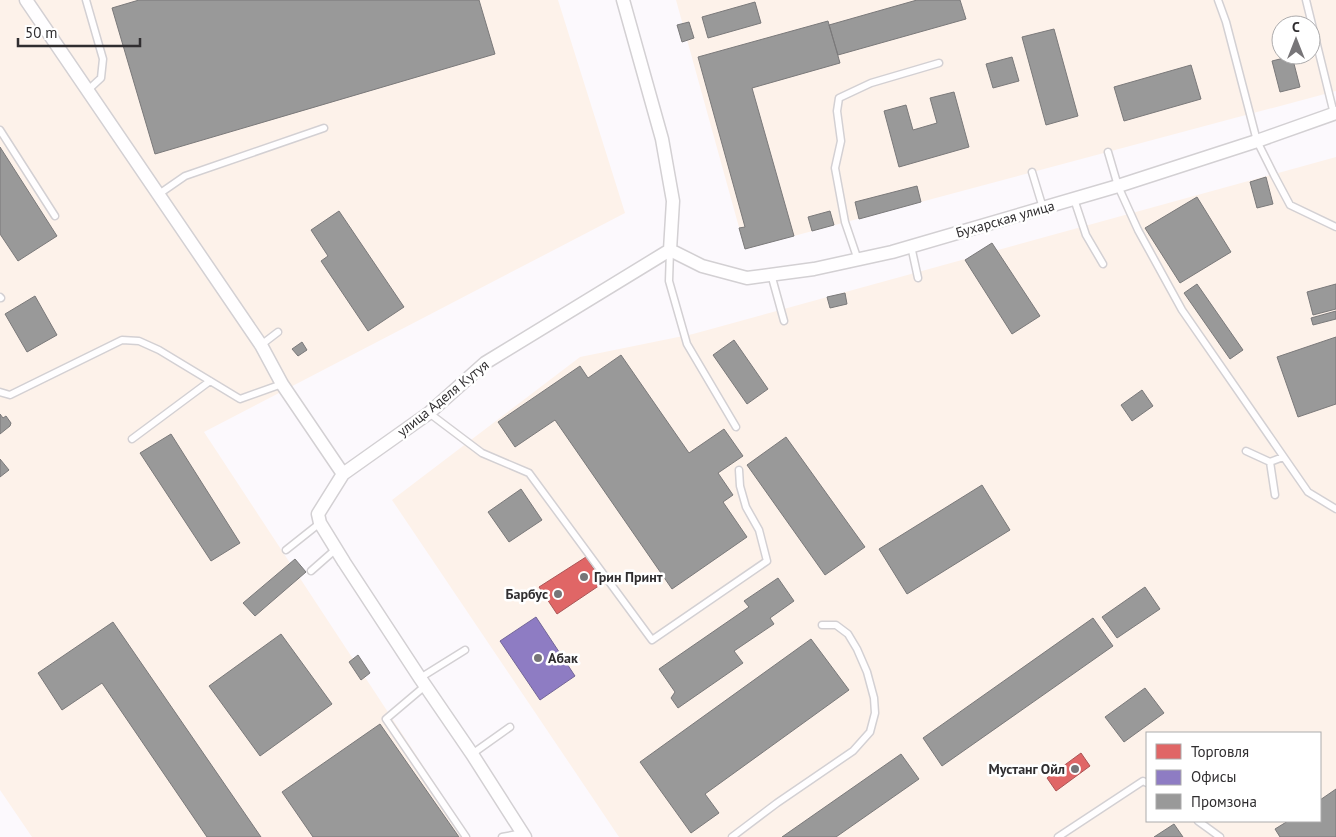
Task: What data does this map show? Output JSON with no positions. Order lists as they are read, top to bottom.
{
  "streets": {
    "street": ["Бухарская улица", "улица Аделя Кутуя"]
  },
  "crossings": [
    ["Бухарская улица", "улица Аделя Кутуя"]
  ],
  "places": [
    "Грин Принт",
    "Барбус",
    "Абак",
    "Мустанг Ойл"
  ],
  "legend": ["Торговля", "Офисы", "Промзона"],
  "scale_bar": "50 m",
  "north": "top"
}
